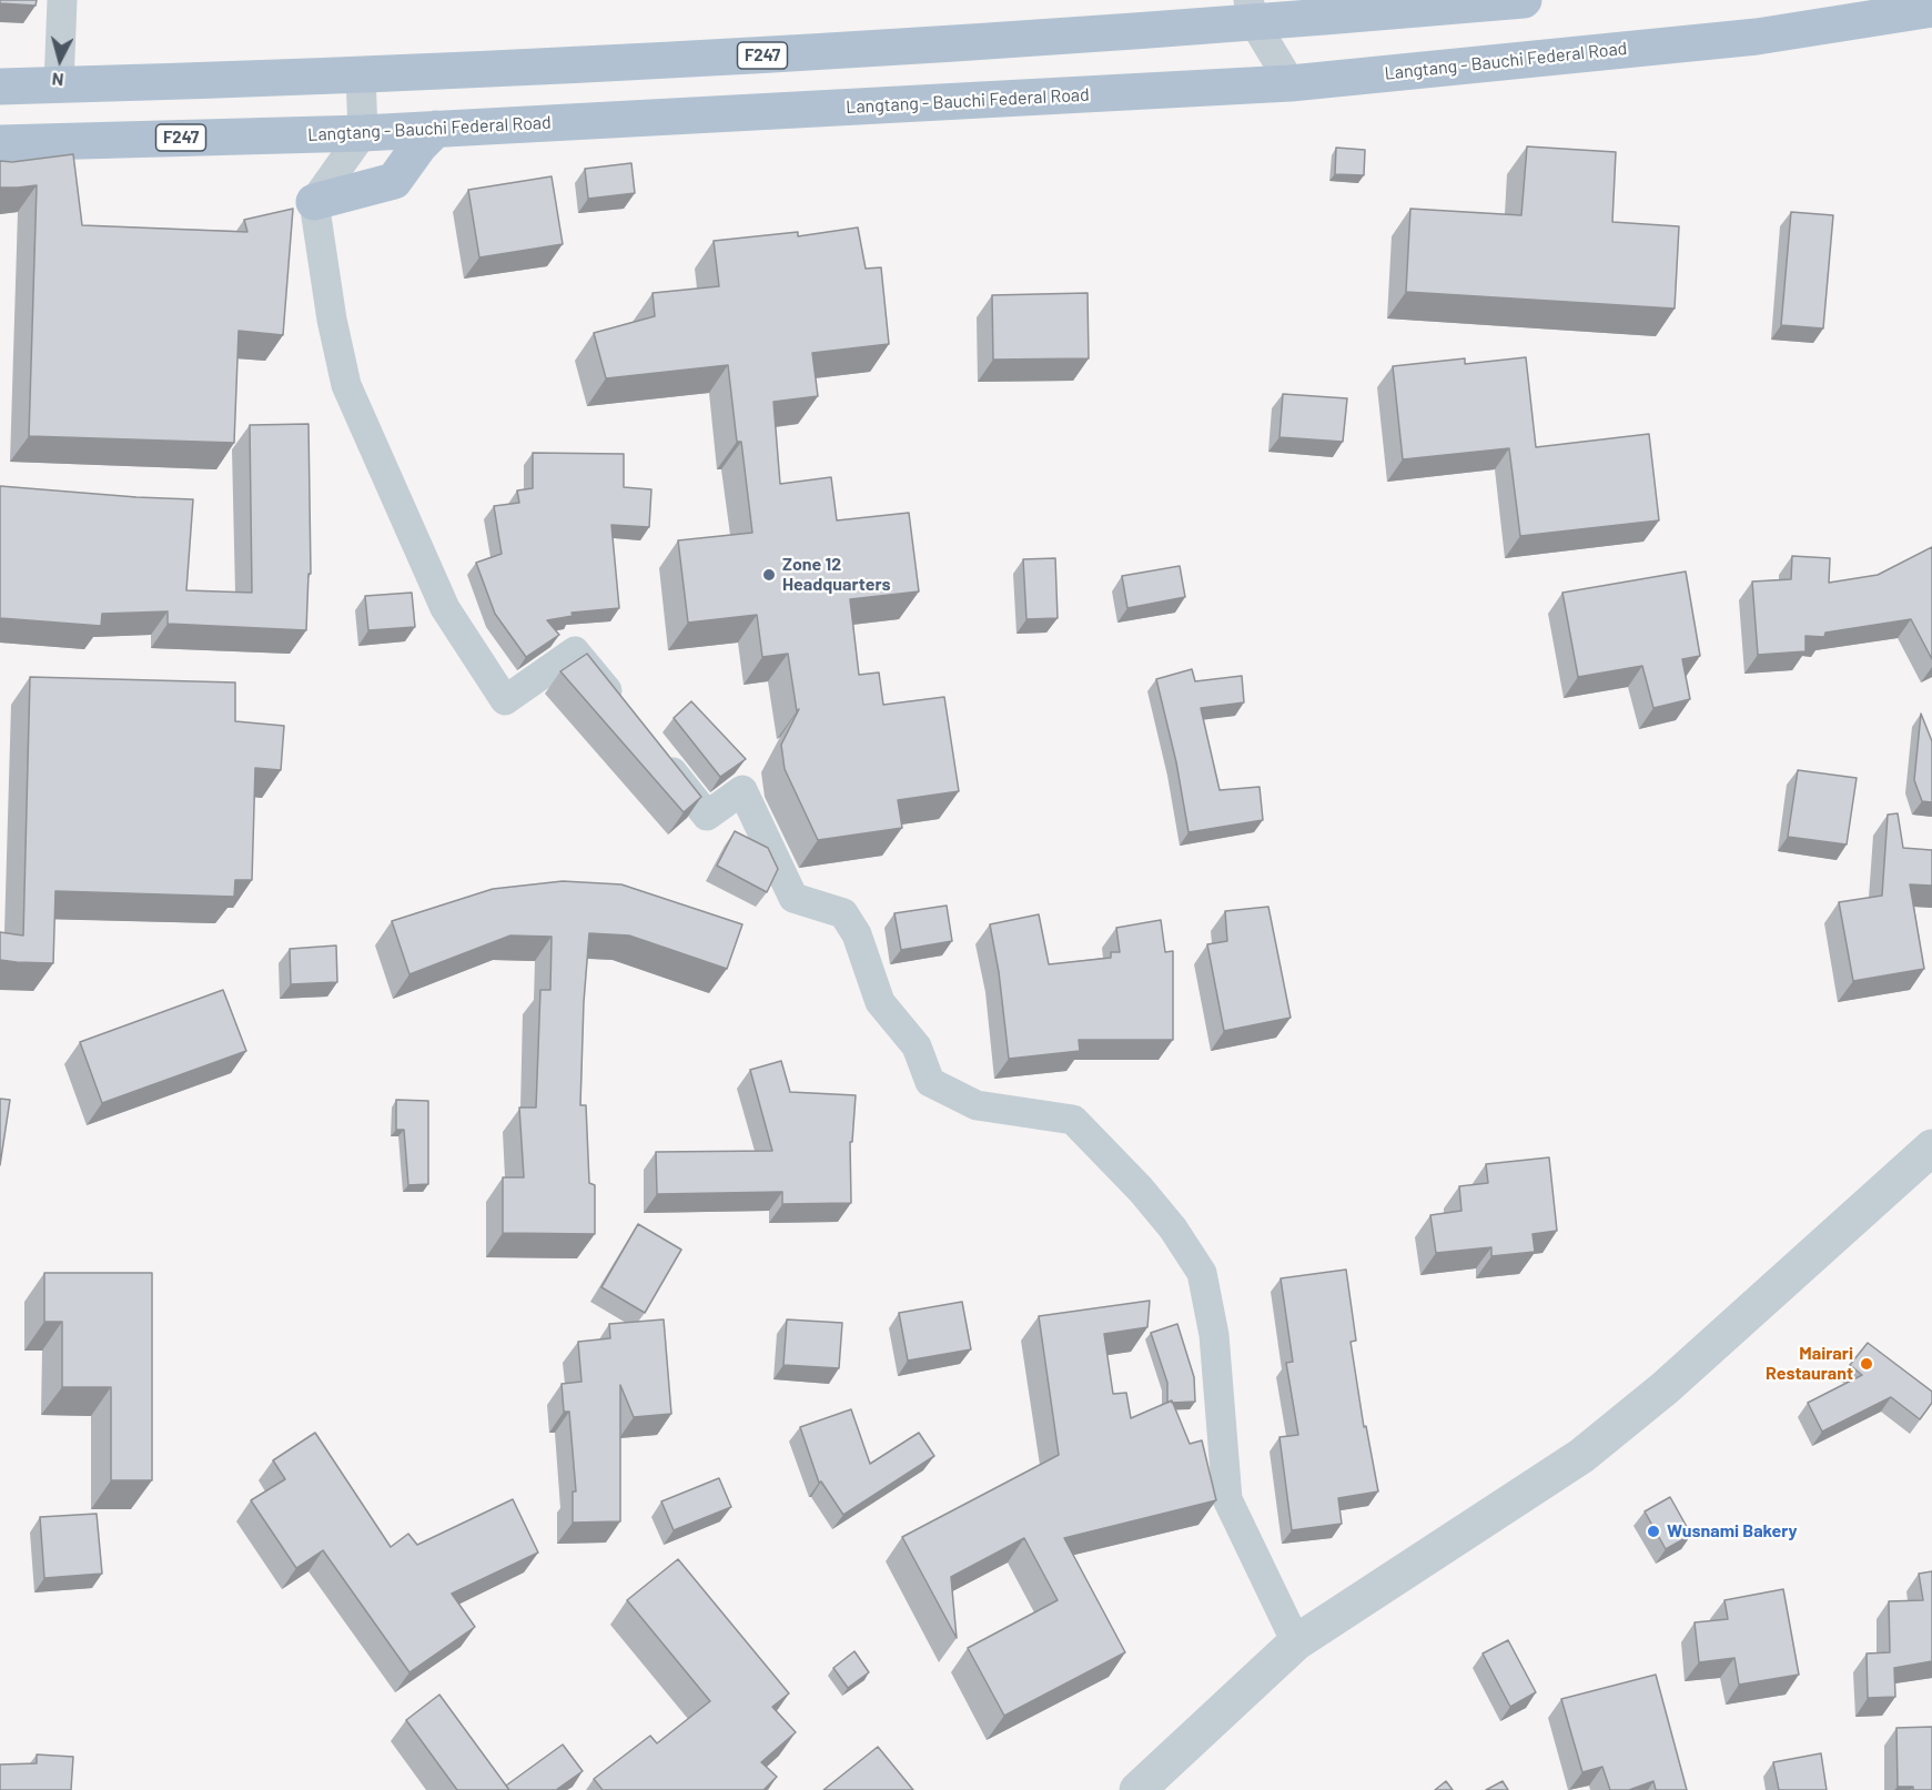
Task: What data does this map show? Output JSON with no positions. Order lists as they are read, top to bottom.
{
  "streets": {
    "main road": ["F247", "Langtang - Bauchi Federal Road"]
  },
  "places": ["Zone 12 Headquarters", "Mairari Restaurant", "Wusnami Bakery"],
  "north": "bottom"
}
